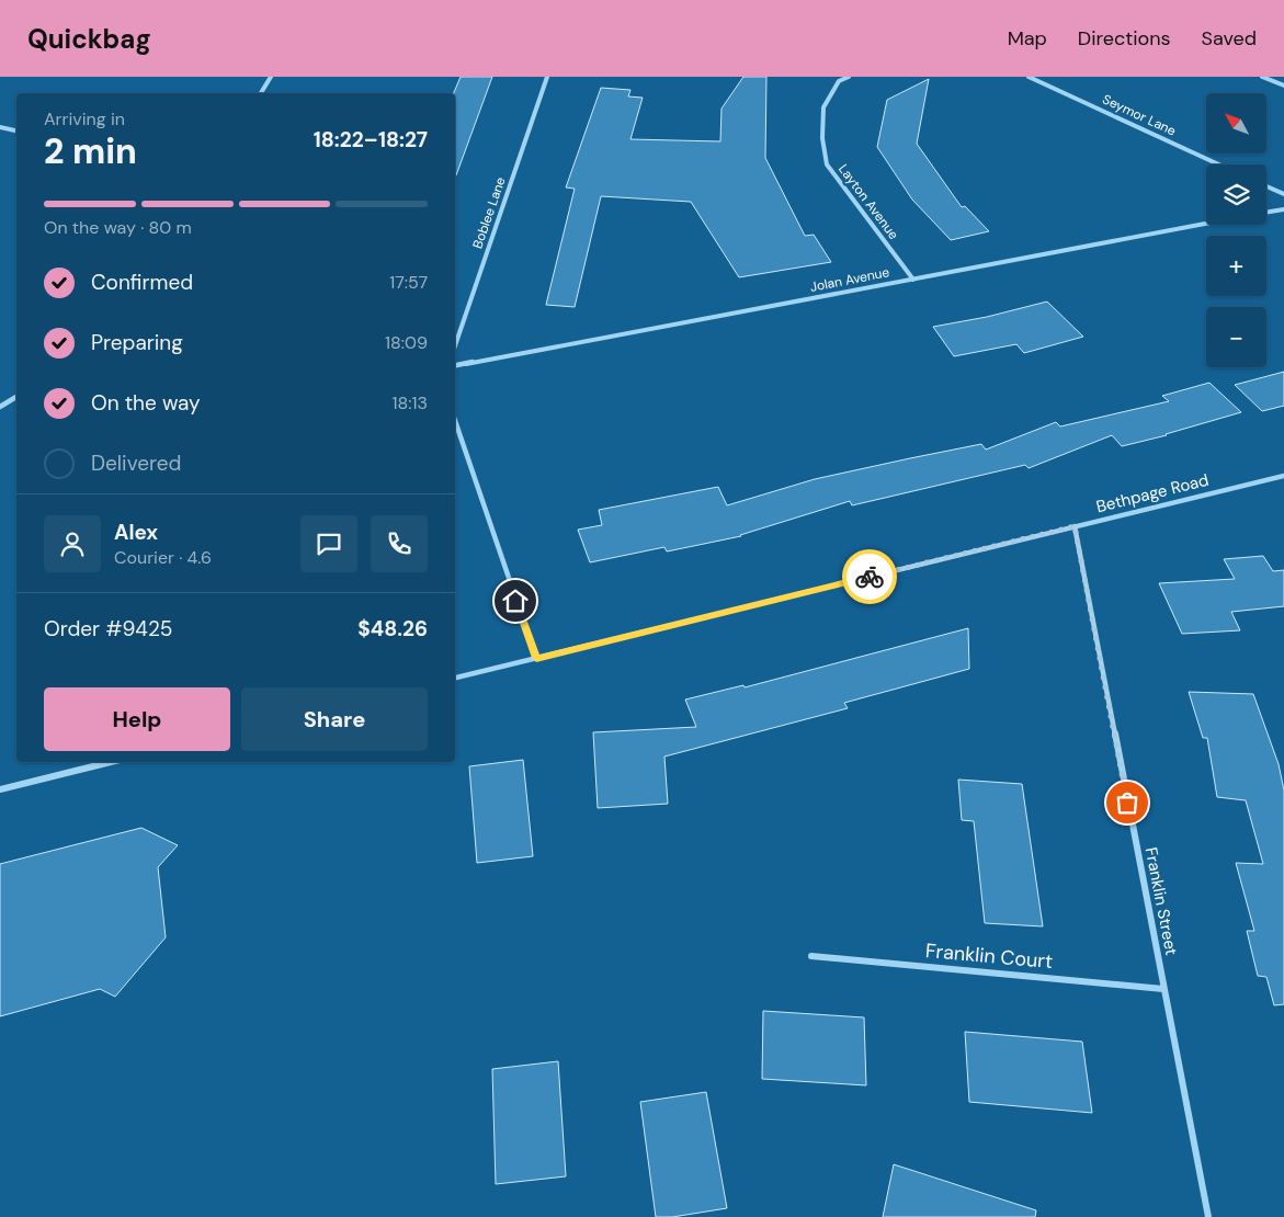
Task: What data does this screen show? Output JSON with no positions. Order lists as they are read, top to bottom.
{
  "streets": {
    "street": [
      "Seymor Lane",
      "Layton Avenue",
      "Boblee Lane",
      "Jolan Avenue",
      "Bethpage Road",
      "Franklin Street",
      "Franklin Court"
    ]
  },
  "crossings": [
    ["Layton Avenue", "Jolan Avenue"],
    ["Bethpage Road", "Franklin Street"],
    ["Franklin Street", "Franklin Court"]
  ],
  "north": "top left",
  "page": {
    "header": "Quickbag",
    "nav": ["Map", "Directions", "Saved"],
    "map_buttons": ["+", "−"],
    "heading": ["2 min", "Arriving in", "18:22–18:27"],
    "panel": [
      "Alex",
      "Courier · 4.6",
      "Order #9425",
      "$48.26"
    ],
    "bar": "On the way · 80 m",
    "list": [
      ["Confirmed", "17:57"],
      ["Preparing", "18:09"],
      ["On the way", "18:13"],
      "Delivered"
    ],
    "buttons": ["Help", "Share"]
  }
}
